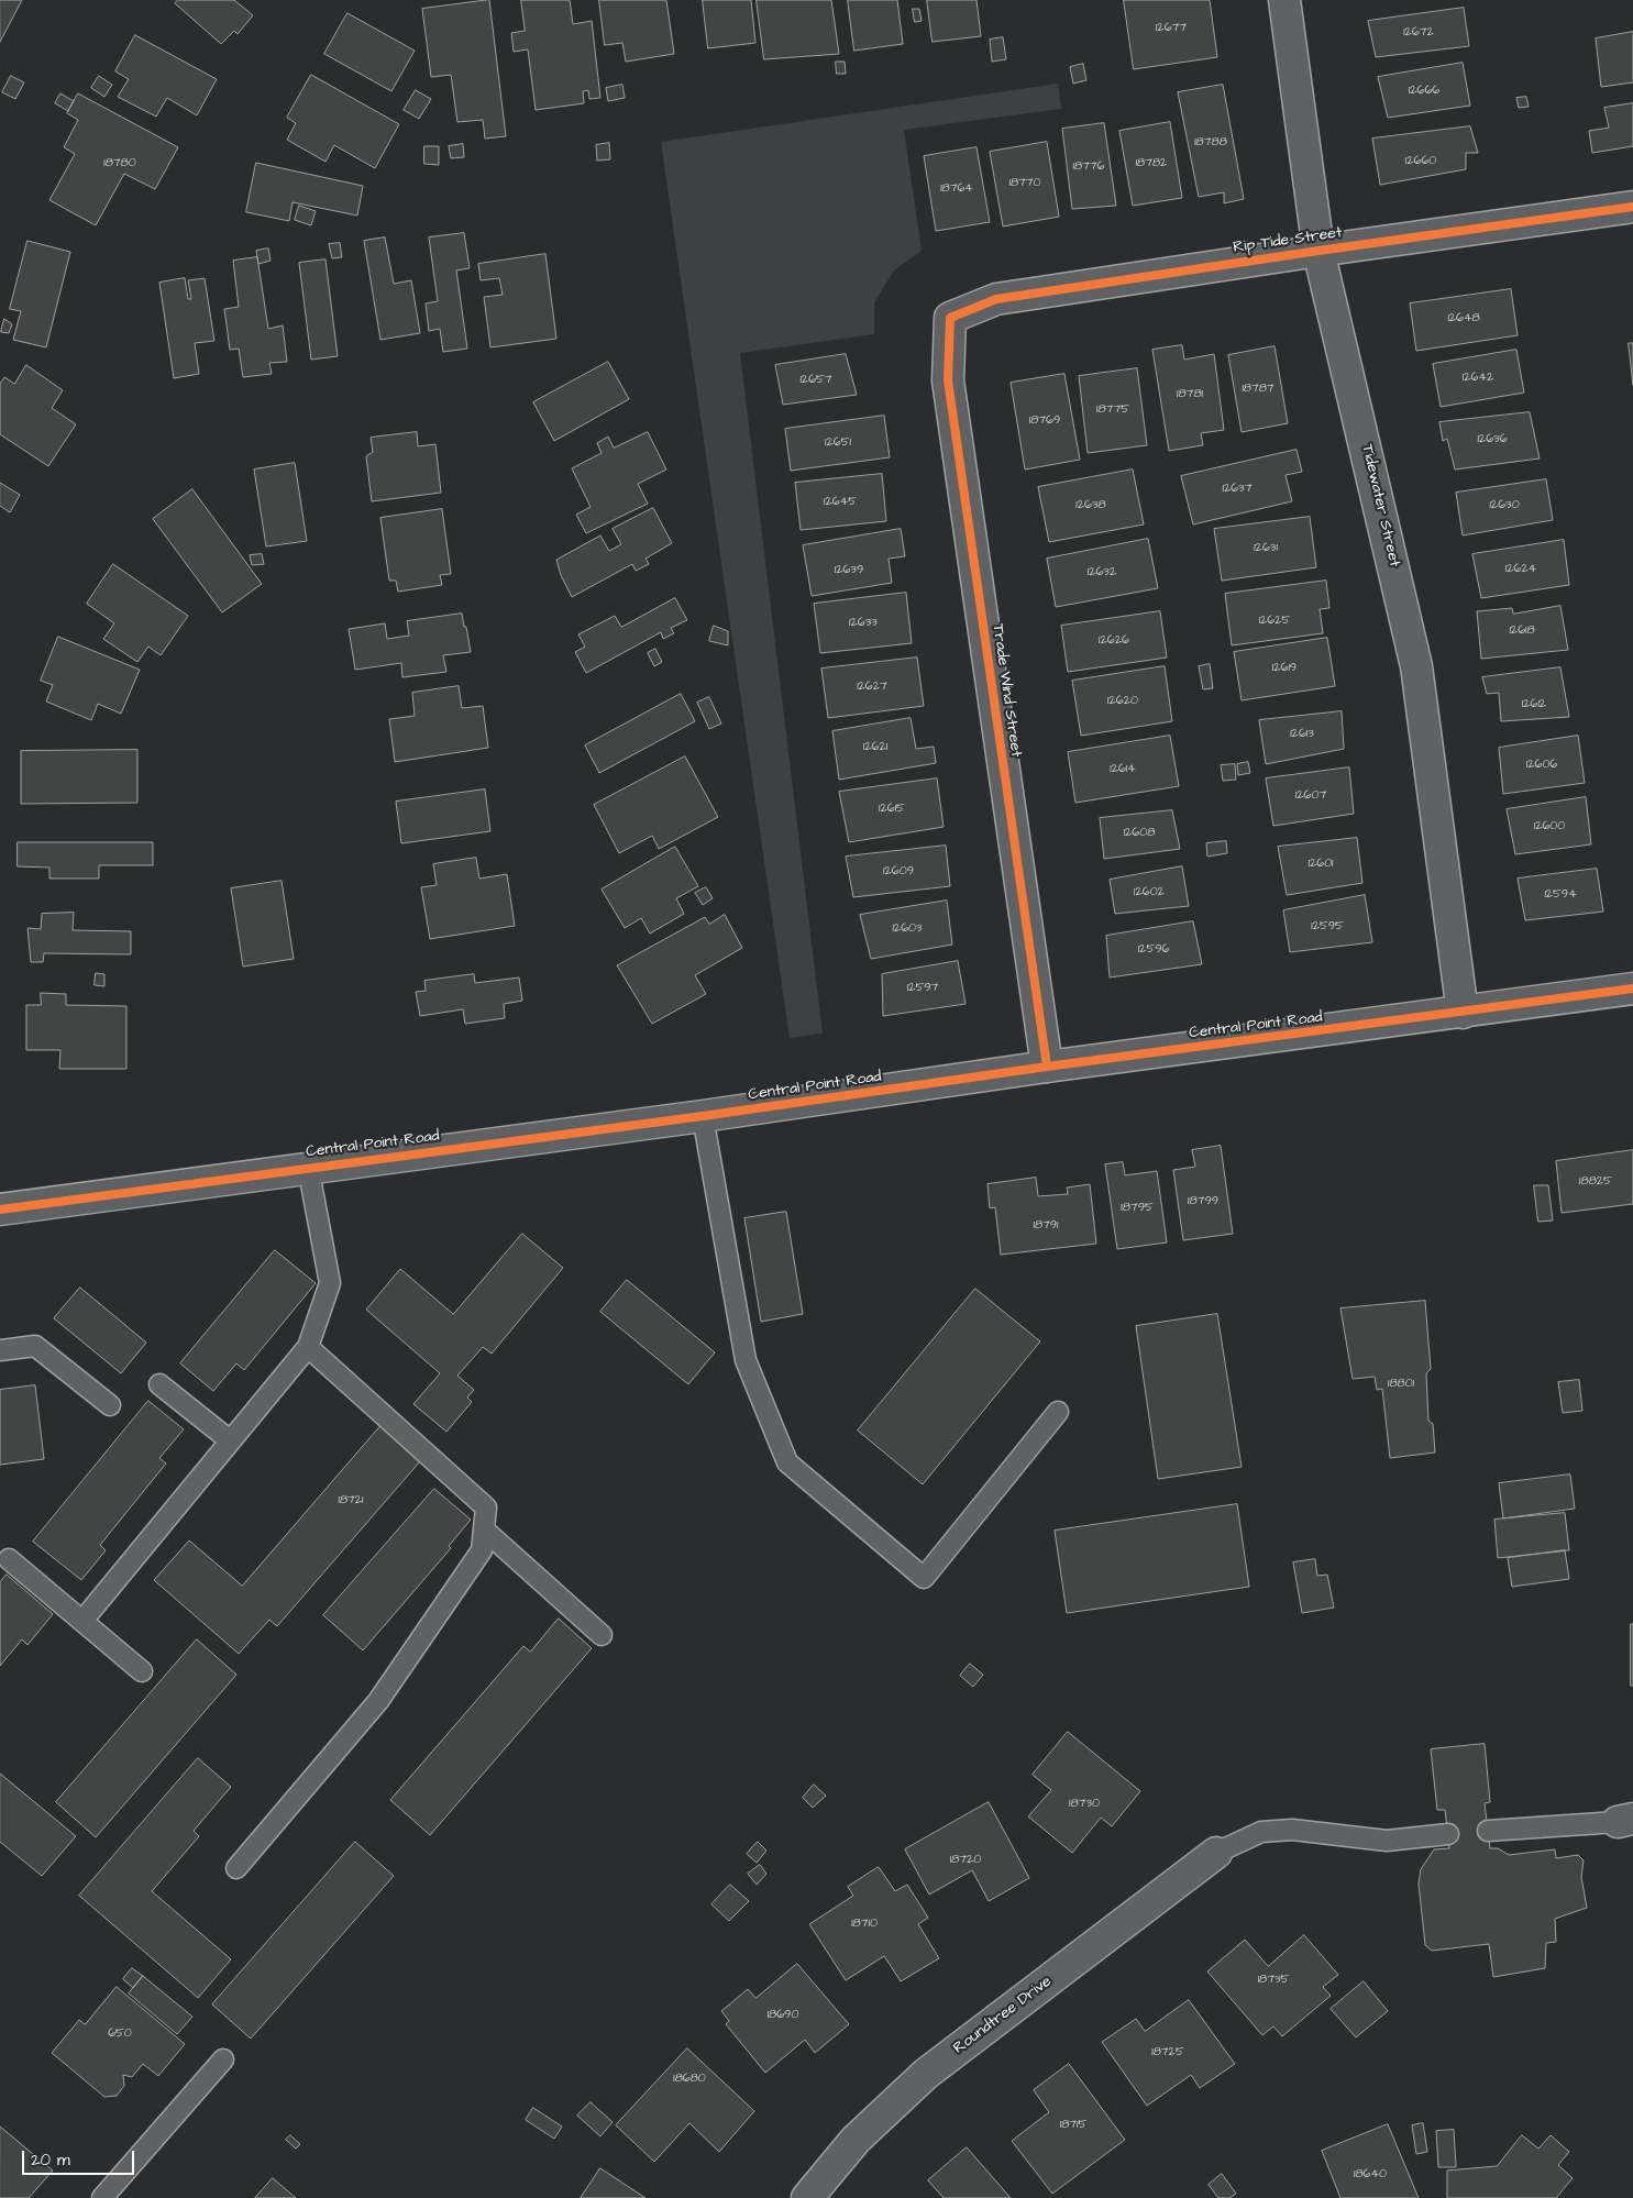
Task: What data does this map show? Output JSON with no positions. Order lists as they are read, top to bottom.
{
  "streets": {
    "street": [
      "Rip Tide Street",
      "Tidewater Street",
      "Trade Wind Street",
      "Central Point Road",
      "Roundtree Drive"
    ]
  },
  "crossings": [
    ["Rip Tide Street", "Tidewater Street"],
    ["Rip Tide Street", "Trade Wind Street"],
    ["Tidewater Street", "Central Point Road"],
    ["Trade Wind Street", "Central Point Road"]
  ],
  "house_numbers": [
    "12677",
    "12672",
    "12666",
    "18788",
    "12660",
    "18780",
    "18782",
    "18776",
    "18770",
    "18764",
    "12648",
    "12642",
    "12657",
    "18787",
    "18781",
    "18775",
    "18769",
    "12636",
    "12651",
    "12637",
    "12645",
    "12638",
    "12630",
    "12631",
    "12624",
    "12639",
    "12632",
    "12625",
    "12633",
    "12618",
    "12626",
    "12619",
    "12627",
    "12620",
    "12612",
    "12613",
    "12621",
    "12606",
    "12614",
    "12607",
    "12615",
    "12600",
    "12608",
    "12601",
    "12609",
    "12602",
    "12594",
    "12595",
    "12603",
    "12596",
    "12597",
    "18825",
    "18799",
    "18795",
    "18791",
    "18801",
    "18721",
    "18730",
    "18720",
    "18710",
    "18735",
    "18690",
    "650",
    "18725",
    "18680",
    "18715",
    "18640"
  ],
  "scale_bar": "20 m"
}
